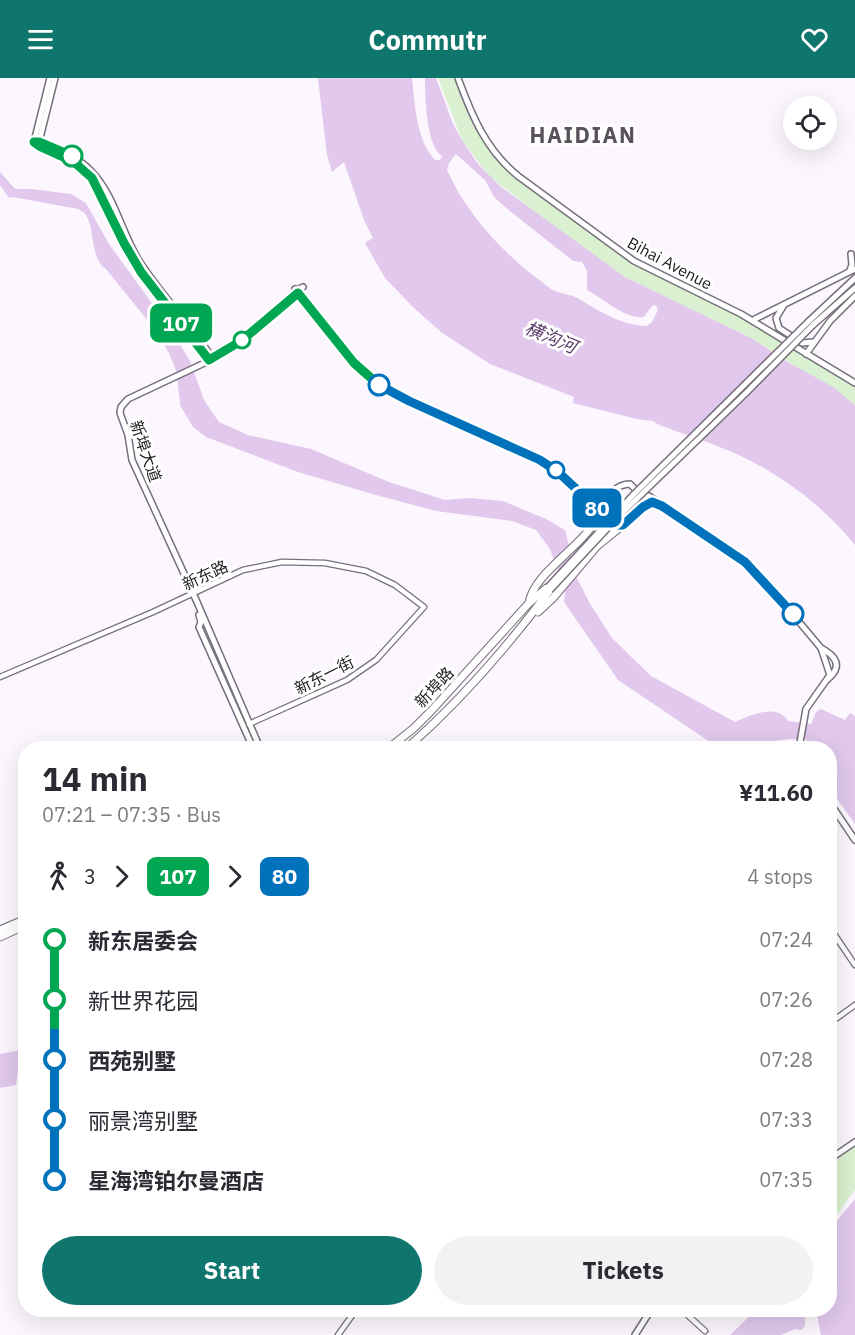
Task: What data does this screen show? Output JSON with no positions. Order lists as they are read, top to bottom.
{
  "streets": {
    "highway": ["新埠路"],
    "main road": ["Bihai Avenue", "新埠大道"],
    "street": ["新东路", "新东一街"]
  },
  "crossings": [
    ["新埠大道", "新东路"],
    ["新埠大道", "新东一街"],
    ["新东路", "新东一街"]
  ],
  "districts": ["HAIDIAN"],
  "water": ["横沟河"],
  "lines": ["bus line 107", "bus line 80"],
  "page": {
    "header": "Commutr",
    "on_map": ["107", "80"],
    "heading": ["14 min", "07:21 – 07:35 · Bus", "¥11.60"],
    "legs": [
      "3",
      "107",
      "80",
      "4 stops"
    ],
    "list": [
      {
        "name": "新东居委会",
        "value": "07:24"
      },
      {
        "name": "新世界花园",
        "value": "07:26"
      },
      {
        "name": "西苑别墅",
        "value": "07:28"
      },
      {
        "name": "丽景湾别墅",
        "value": "07:33"
      },
      {
        "name": "星海湾铂尔曼酒店",
        "value": "07:35"
      }
    ],
    "buttons": ["Start", "Tickets"]
  }
}
